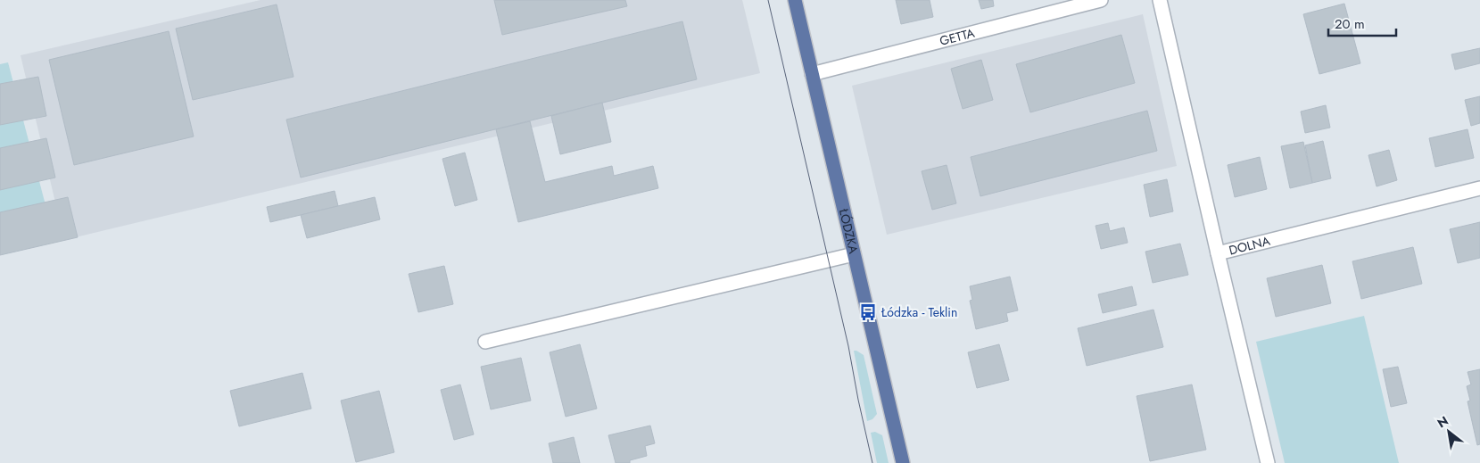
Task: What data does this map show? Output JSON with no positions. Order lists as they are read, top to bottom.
{
  "streets": {
    "main road": ["ŁÓDZKA"],
    "street": ["GETTA", "DOLNA"]
  },
  "crossings": [
    ["GETTA", "ŁÓDZKA"]
  ],
  "places": {
    "bus stop": ["Łódzka - Teklin"]
  },
  "scale_bar": "20 m",
  "north": "top left"
}
